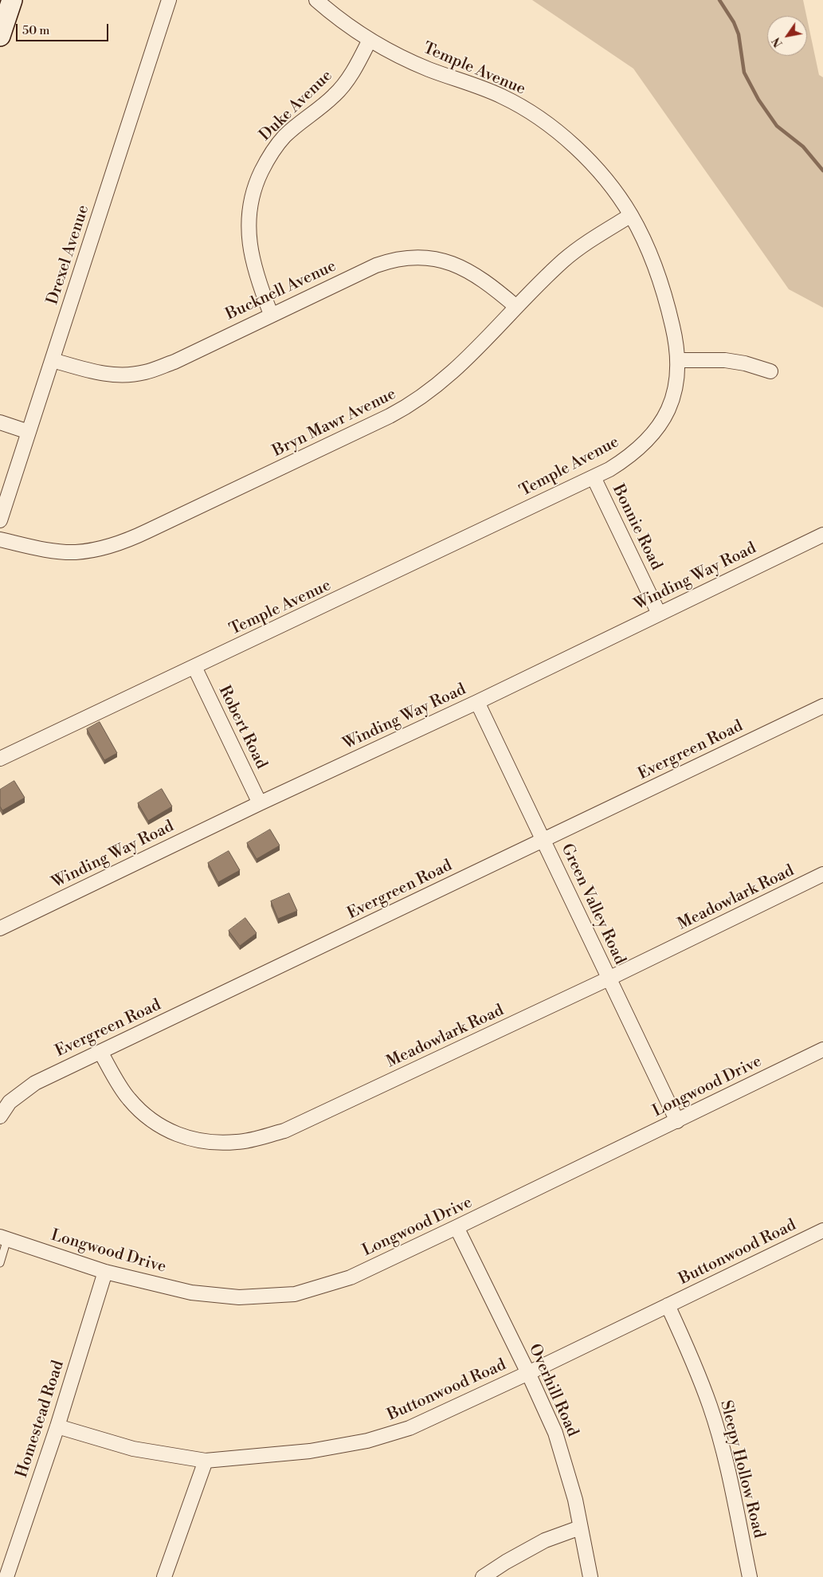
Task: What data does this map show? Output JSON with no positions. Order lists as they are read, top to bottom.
{
  "streets": {
    "street": [
      "Temple Avenue",
      "Duke Avenue",
      "Drexel Avenue",
      "Bucknell Avenue",
      "Bryn Mawr Avenue",
      "Bonnie Road",
      "Winding Way Road",
      "Robert Road",
      "Evergreen Road",
      "Meadowlark Road",
      "Green Valley Road",
      "Longwood Drive",
      "Buttonwood Road",
      "Overhill Road",
      "Homestead Road",
      "Sleepy Hollow Road"
    ]
  },
  "crossings": [
    ["Temple Avenue", "Duke Avenue"],
    ["Temple Avenue", "Bryn Mawr Avenue"],
    ["Temple Avenue", "Bonnie Road"],
    ["Temple Avenue", "Robert Road"],
    ["Duke Avenue", "Bucknell Avenue"],
    ["Drexel Avenue", "Bucknell Avenue"],
    ["Bucknell Avenue", "Bryn Mawr Avenue"],
    ["Bonnie Road", "Winding Way Road"],
    ["Winding Way Road", "Robert Road"],
    ["Winding Way Road", "Green Valley Road"],
    ["Evergreen Road", "Meadowlark Road"],
    ["Evergreen Road", "Green Valley Road"],
    ["Meadowlark Road", "Green Valley Road"],
    ["Green Valley Road", "Longwood Drive"],
    ["Longwood Drive", "Overhill Road"],
    ["Longwood Drive", "Homestead Road"],
    ["Buttonwood Road", "Overhill Road"],
    ["Buttonwood Road", "Homestead Road"],
    ["Buttonwood Road", "Sleepy Hollow Road"]
  ],
  "scale_bar": "50 m",
  "north": "bottom left"
}
